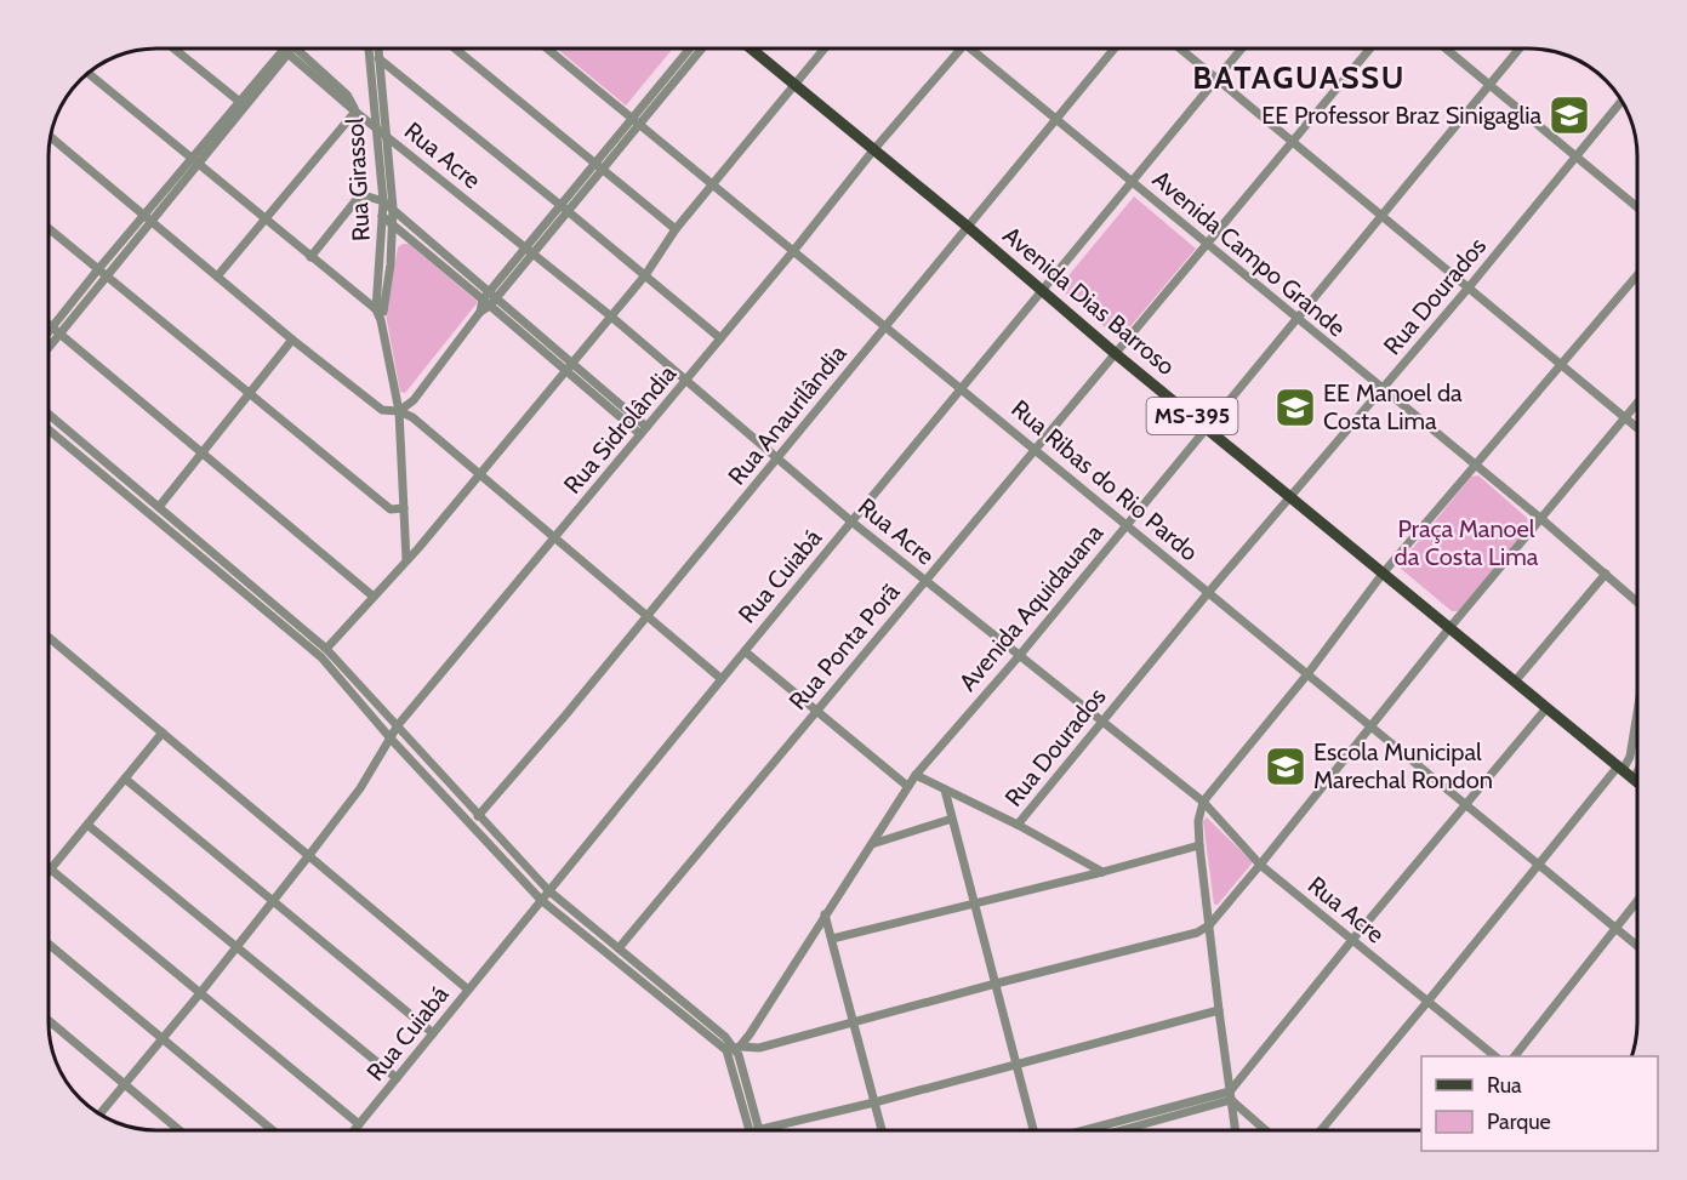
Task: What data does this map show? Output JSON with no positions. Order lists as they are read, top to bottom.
{
  "streets": {
    "main road": ["Avenida Dias Barroso", "MS-395"],
    "street": [
      "Rua Acre",
      "Rua Girassol",
      "Avenida Campo Grande",
      "Rua Dourados",
      "Rua Anaurilândia",
      "Rua Sidrolândia",
      "Rua Ribas do Rio Pardo",
      "Rua Cuiabá",
      "Avenida Aquidauana",
      "Rua Ponta Porã"
    ]
  },
  "crossings": [
    ["Rua Acre", "Rua Girassol"],
    ["Rua Acre", "Rua Dourados"],
    ["Rua Acre", "Rua Anaurilândia"],
    ["Rua Acre", "Rua Sidrolândia"],
    ["Rua Acre", "Rua Cuiabá"],
    ["Rua Acre", "Avenida Aquidauana"],
    ["Rua Acre", "Rua Ponta Porã"],
    ["Avenida Campo Grande", "Rua Dourados"],
    ["Avenida Campo Grande", "Rua Anaurilândia"],
    ["Avenida Campo Grande", "Rua Cuiabá"],
    ["Avenida Campo Grande", "Avenida Aquidauana"],
    ["Avenida Campo Grande", "Rua Ponta Porã"],
    ["Rua Dourados", "Avenida Dias Barroso"],
    ["Rua Dourados", "Rua Ribas do Rio Pardo"],
    ["Avenida Dias Barroso", "Rua Anaurilândia"],
    ["Avenida Dias Barroso", "Rua Sidrolândia"],
    ["Avenida Dias Barroso", "Rua Cuiabá"],
    ["Avenida Dias Barroso", "Avenida Aquidauana"],
    ["Avenida Dias Barroso", "Rua Ponta Porã"],
    ["Rua Anaurilândia", "Rua Ribas do Rio Pardo"],
    ["Rua Sidrolândia", "Rua Ribas do Rio Pardo"],
    ["Rua Ribas do Rio Pardo", "Rua Cuiabá"],
    ["Rua Ribas do Rio Pardo", "Avenida Aquidauana"],
    ["Rua Ribas do Rio Pardo", "Rua Ponta Porã"]
  ],
  "districts": ["BATAGUASSU"],
  "parks": ["Praça Manoel da Costa Lima"],
  "places": {
    "school or university": ["EE Professor Braz Sinigaglia", "EE Manoel da Costa Lima", "Escola Municipal Marechal Rondon"]
  },
  "legend": ["Rua", "Parque"]
}
